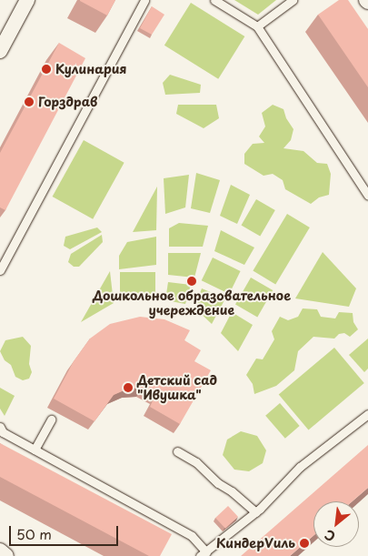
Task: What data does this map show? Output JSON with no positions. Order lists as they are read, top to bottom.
{
  "places": [
    "Кулинария",
    "Горздрав",
    "Дошкольное образовательное учереждение",
    "Детский сад \"Ивушка\"",
    "КиндерVиль"
  ],
  "scale_bar": "50 m",
  "north": "bottom left"
}
